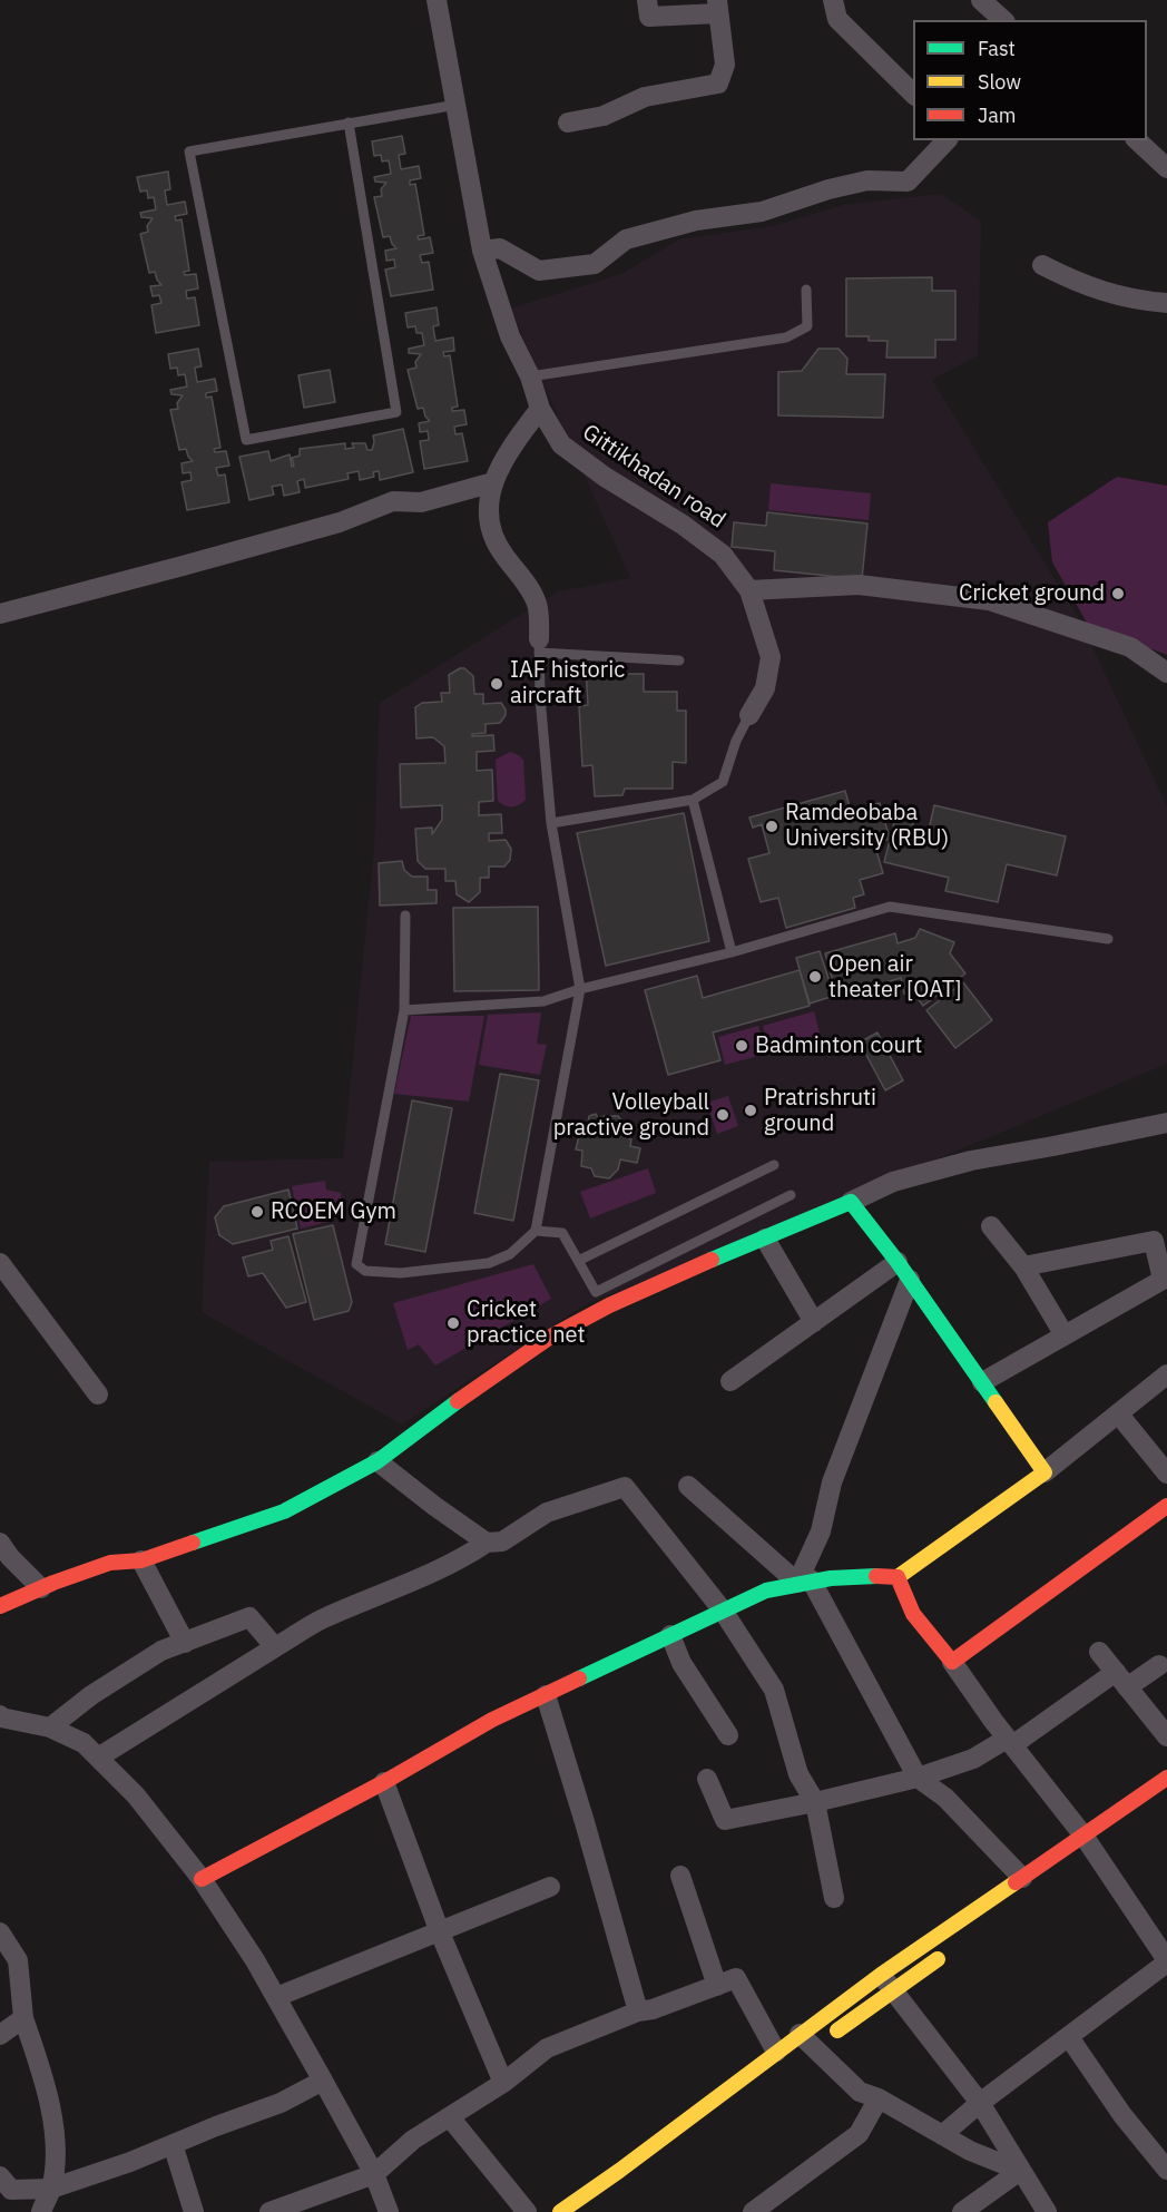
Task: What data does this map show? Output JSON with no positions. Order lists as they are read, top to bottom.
{
  "streets": {
    "street": ["Gittikhadan road"]
  },
  "places": [
    "Cricket ground",
    "IAF historic aircraft",
    "Ramdeobaba University (RBU)",
    "Open air theater [OAT]",
    "Badminton court",
    "Pratrishruti ground",
    "Volleyball practive ground",
    "RCOEM Gym",
    "Cricket practice net"
  ],
  "legend": ["Fast", "Slow", "Jam"]
}
